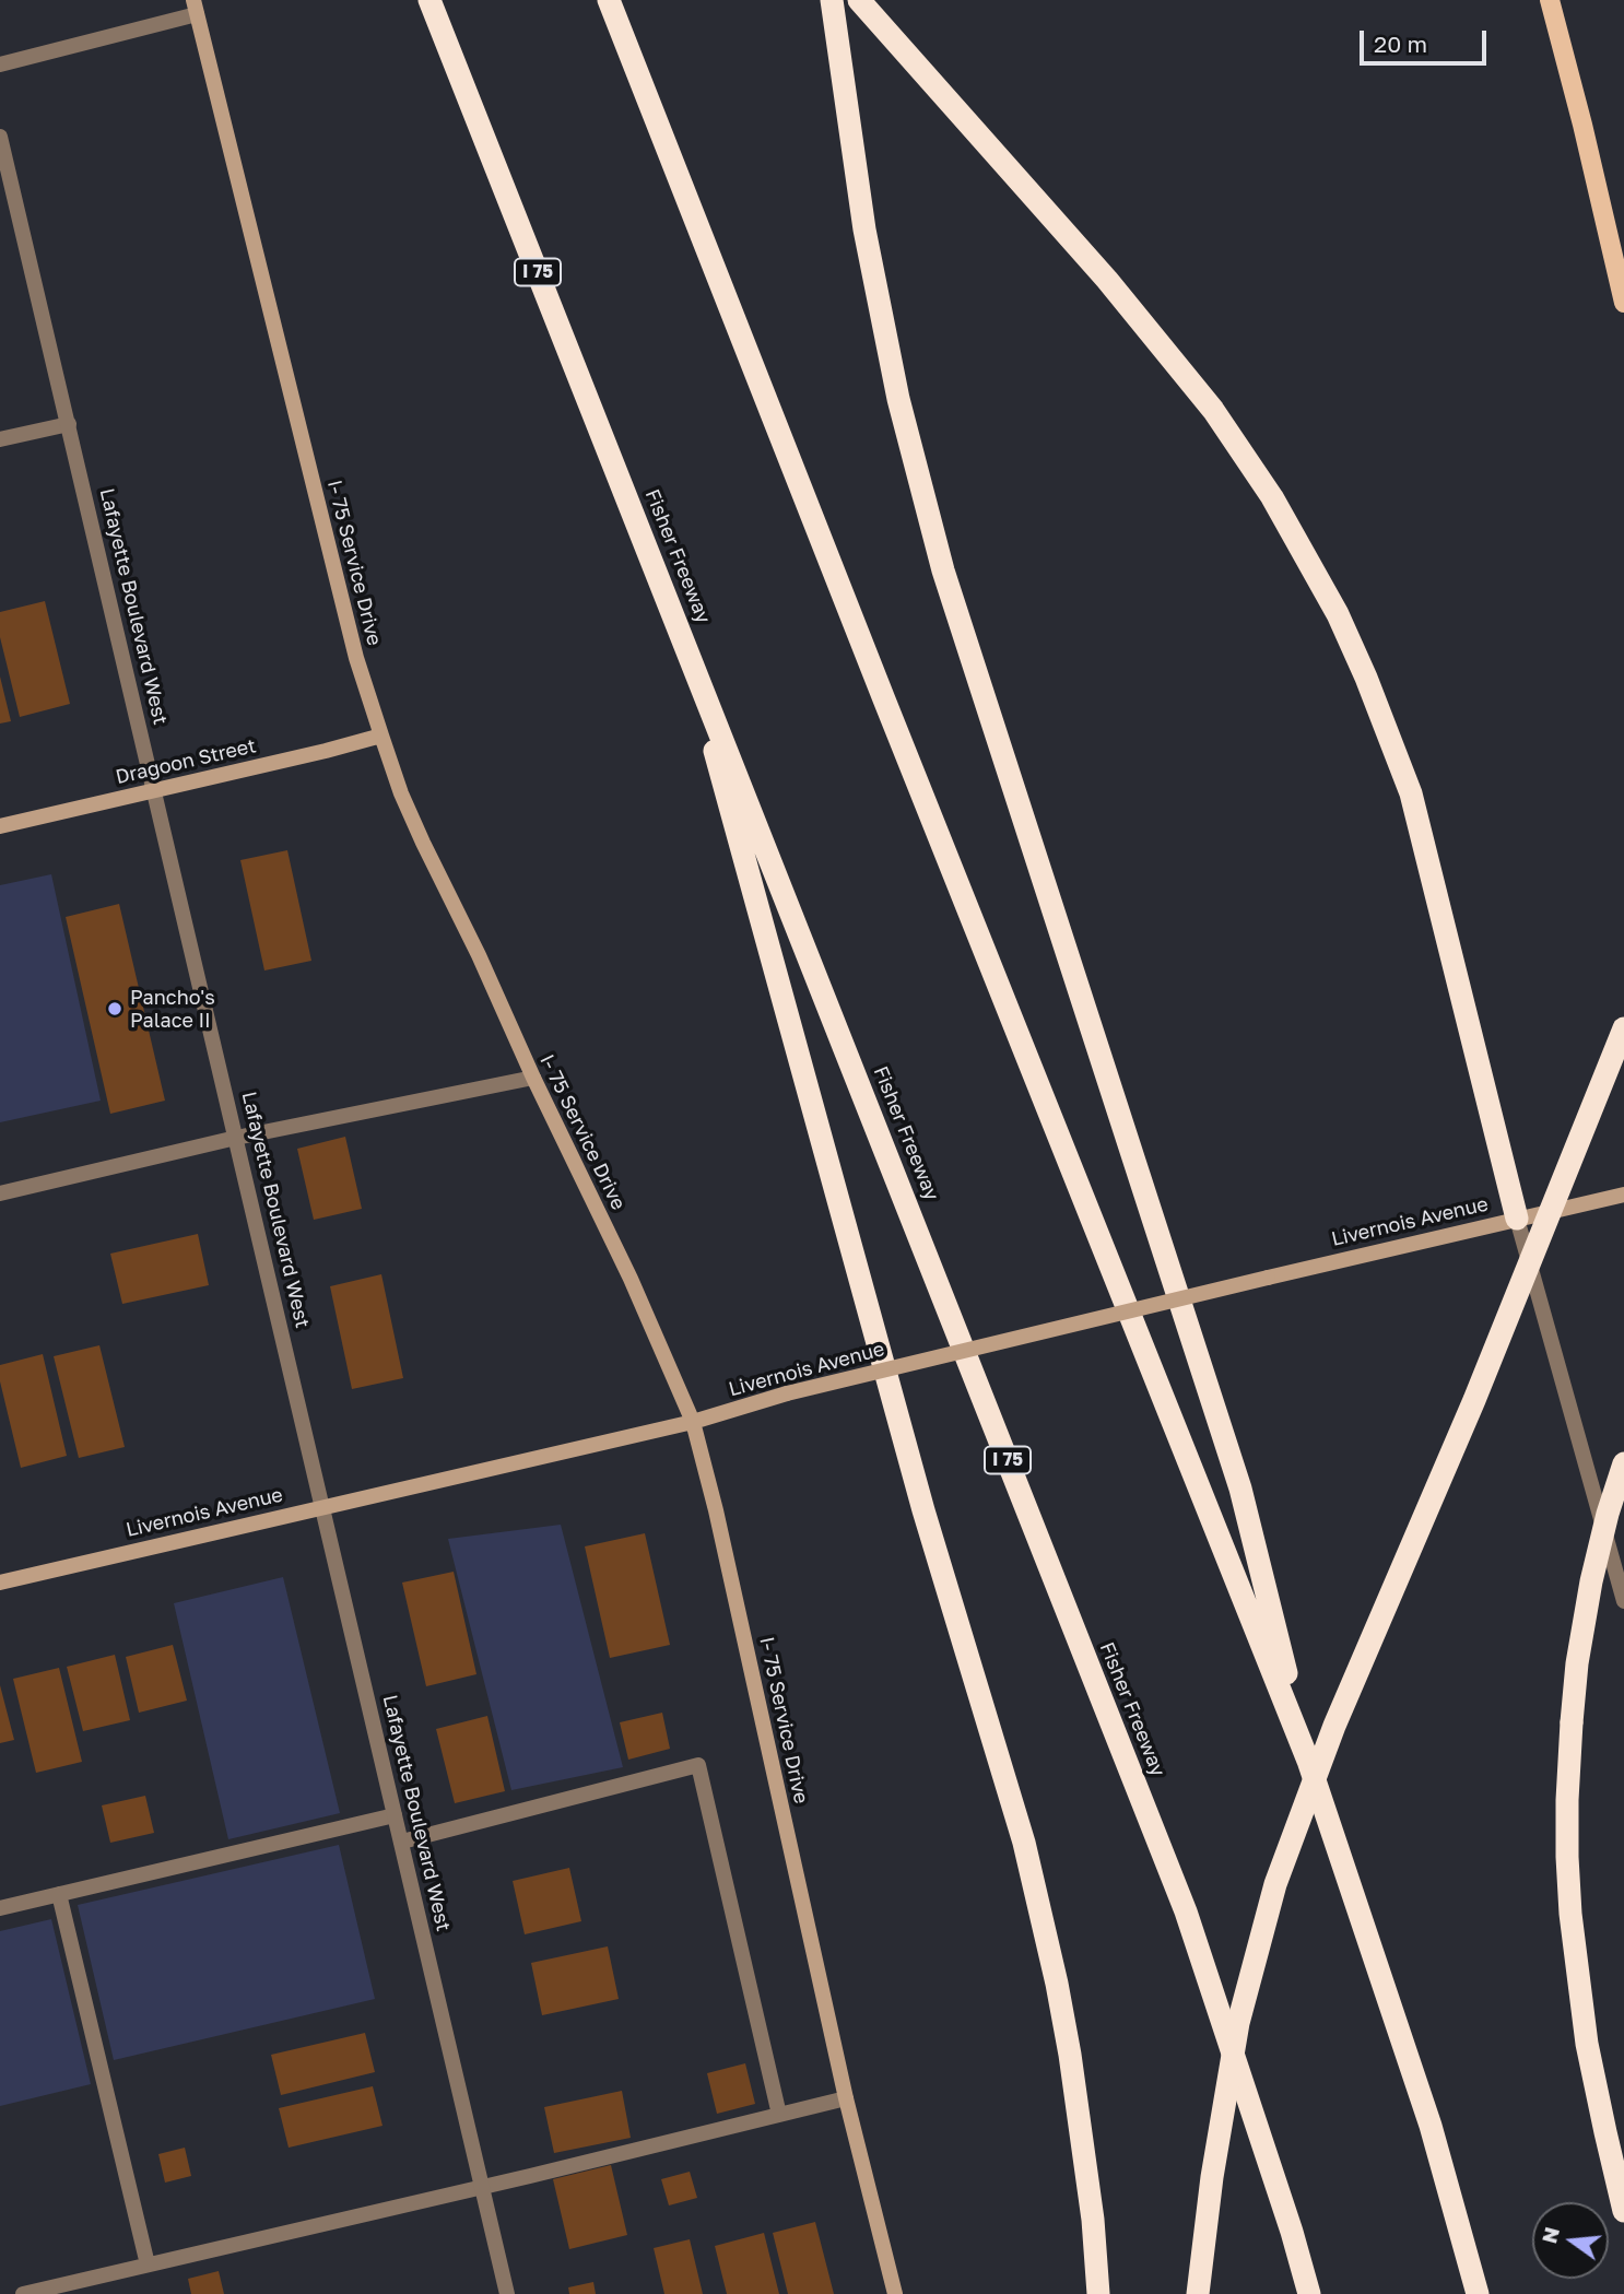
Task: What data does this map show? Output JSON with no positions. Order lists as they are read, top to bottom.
{
  "streets": {
    "highway": ["I 75", "Fisher Freeway"],
    "main road": ["I- 75 Service Drive", "Dragoon Street", "Livernois Avenue"],
    "street": ["Lafayette Boulevard West"]
  },
  "crossings": [
    ["I- 75 Service Drive", "Dragoon Street"],
    ["I- 75 Service Drive", "Livernois Avenue"],
    ["Lafayette Boulevard West", "Dragoon Street"],
    ["Lafayette Boulevard West", "Livernois Avenue"]
  ],
  "places": ["Pancho's Palace II"],
  "scale_bar": "20 m",
  "north": "left"
}
